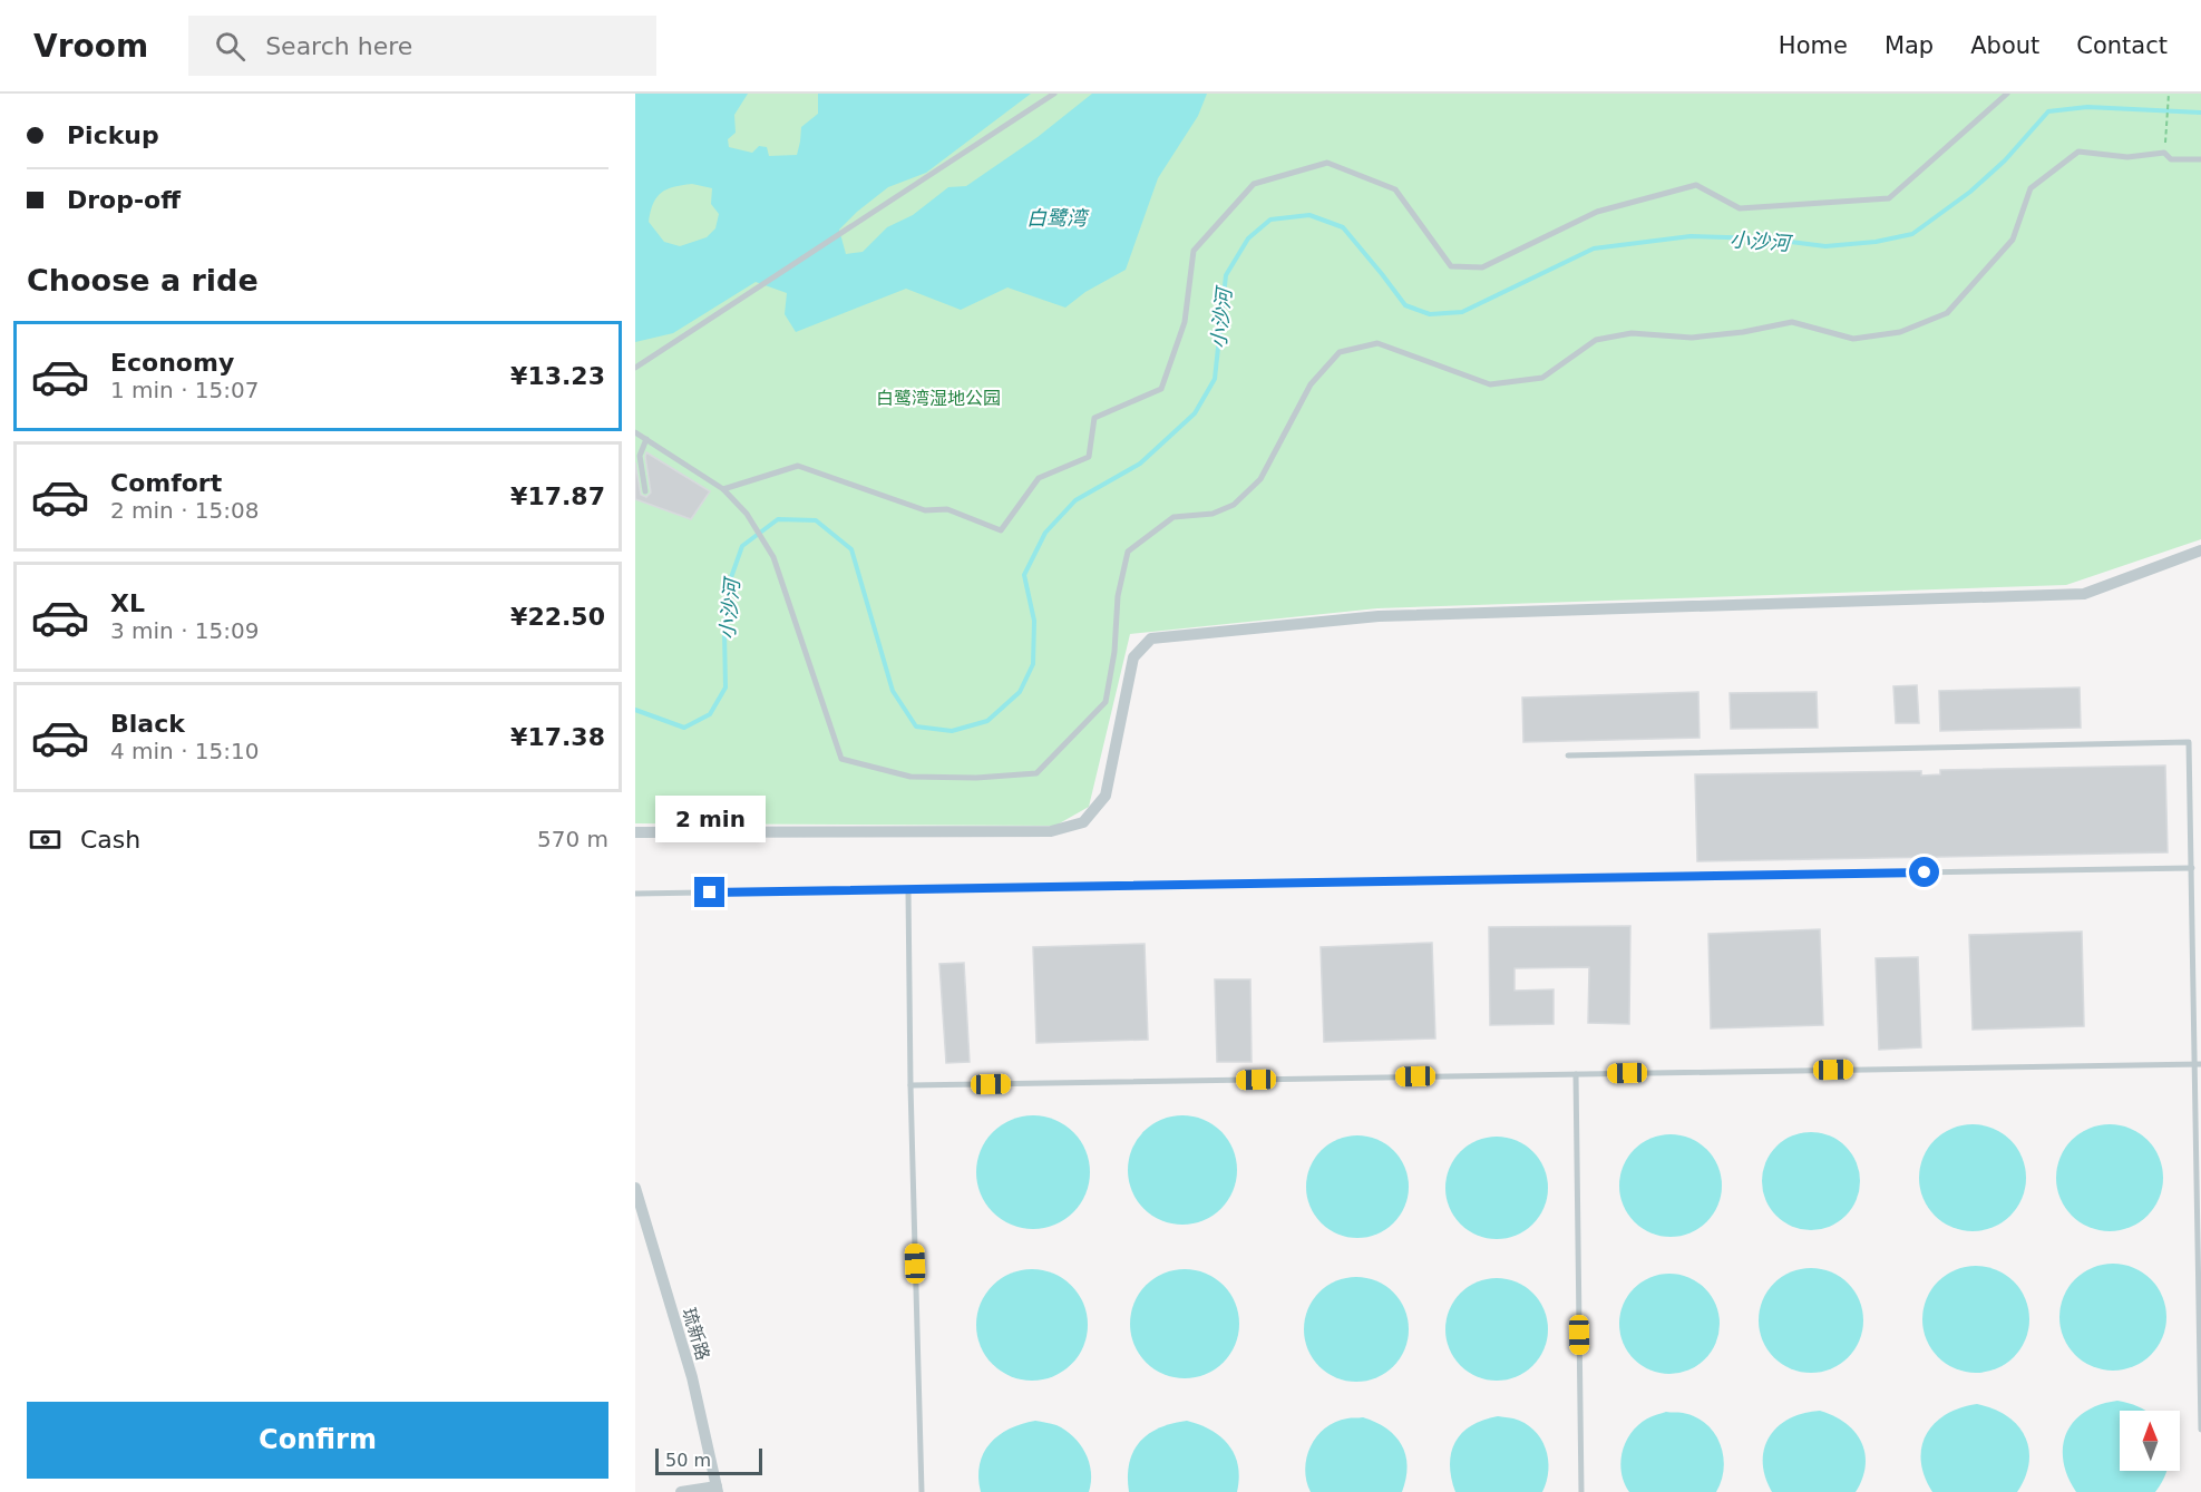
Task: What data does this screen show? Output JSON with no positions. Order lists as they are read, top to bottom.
{
  "streets": {
    "street": ["琉新路"]
  },
  "water": ["白鹭湾", "小沙河"],
  "parks": ["白鹭湾湿地公园"],
  "scale_bar": "50 m",
  "north": "top",
  "page": {
    "header": "Vroom",
    "search": "Search here",
    "nav": [
      "Home",
      "Map",
      "About",
      "Contact"
    ],
    "banner": ["Pickup", "Drop-off"],
    "heading": "Choose a ride",
    "list": [
      {
        "name": "Economy",
        "note": "1 min · 15:07",
        "value": "¥13.23"
      },
      {
        "name": "Comfort",
        "note": "2 min · 15:08",
        "value": "¥17.87"
      },
      {
        "name": "XL",
        "note": "3 min · 15:09",
        "value": "¥22.50"
      },
      {
        "name": "Black",
        "note": "4 min · 15:10",
        "value": "¥17.38"
      }
    ],
    "bubble": "2 min",
    "pay": ["Cash", "570 m"],
    "buttons": "Confirm",
    "scale": "50 m"
  }
}
